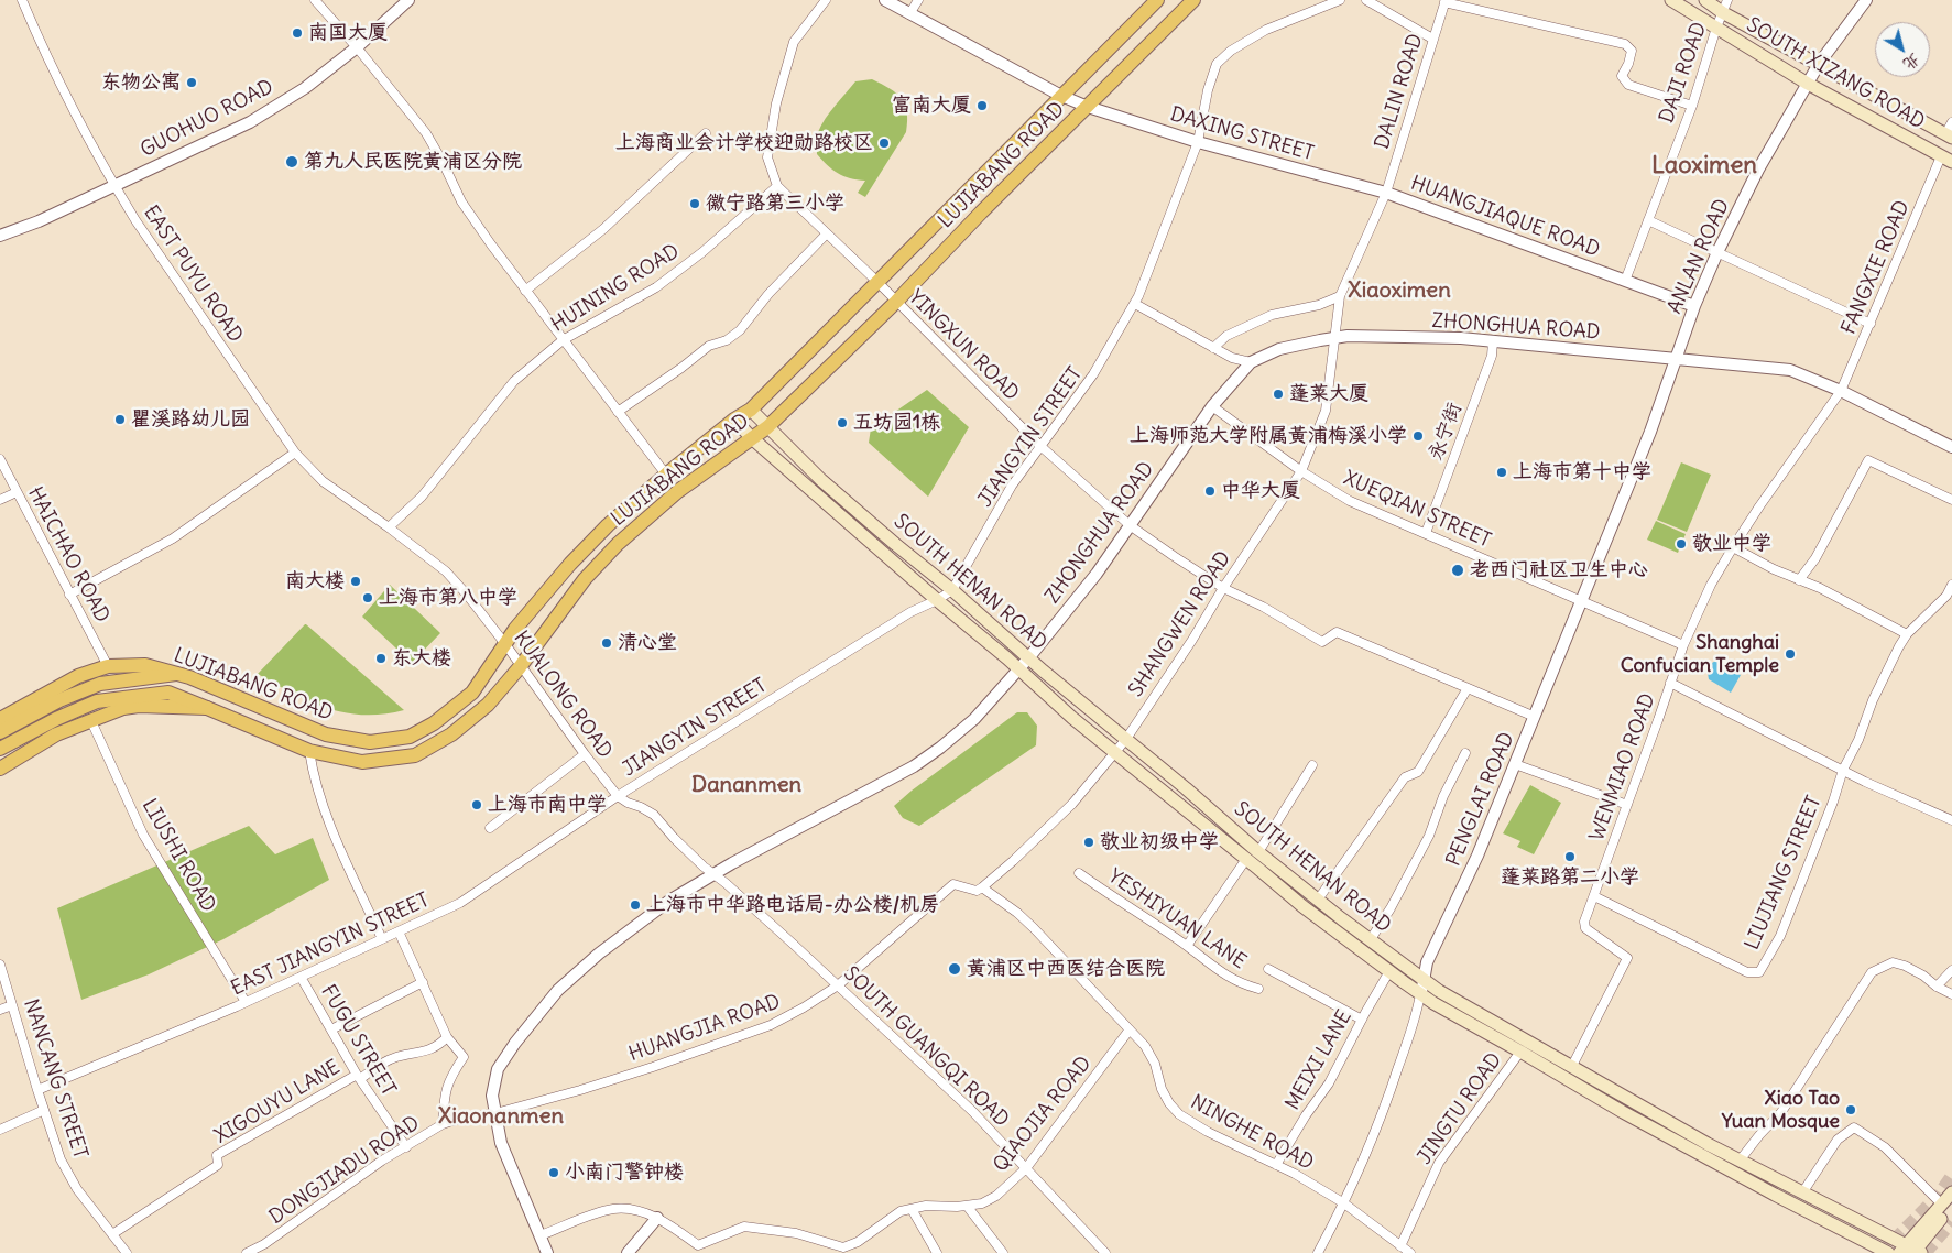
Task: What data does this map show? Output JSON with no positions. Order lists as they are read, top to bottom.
{
  "streets": {
    "main road": ["SOUTH XIZANG ROAD", "LUJIABANG ROAD", "SOUTH HENAN ROAD"],
    "street": [
      "DAJI ROAD",
      "DALIN ROAD",
      "GUOHUO ROAD",
      "DAXING STREET",
      "HUANGJIAQUE ROAD",
      "ANLAN ROAD",
      "FANGXIE ROAD",
      "EAST PUYU ROAD",
      "HUINING ROAD",
      "ZHONGHUA ROAD",
      "YINGXUN ROAD",
      "永宁街",
      "JIANGYIN STREET",
      "XUEQIAN STREET",
      "HAICHAO ROAD",
      "SHANGWEN ROAD",
      "KUALONG ROAD",
      "WENMIAO ROAD",
      "PENGLAI ROAD",
      "LIUSHI ROAD",
      "LIUJIANG STREET",
      "YESHIYUAN LANE",
      "EAST JIANGYIN STREET",
      "HUANGJIA ROAD",
      "FUGU STREET",
      "SOUTH GUANGQI ROAD",
      "MEIXI LANE",
      "NANCANG STREET",
      "XIGOUYU LANE",
      "JINGTU ROAD",
      "QIAOJIA ROAD",
      "NINGHE ROAD",
      "DONGJIADU ROAD"
    ]
  },
  "crossings": [
    ["DAJI ROAD", "SOUTH XIZANG ROAD"],
    ["DAJI ROAD", "HUANGJIAQUE ROAD"],
    ["SOUTH XIZANG ROAD", "ANLAN ROAD"],
    ["SOUTH XIZANG ROAD", "FANGXIE ROAD"],
    ["DALIN ROAD", "DAXING STREET"],
    ["DALIN ROAD", "HUANGJIAQUE ROAD"],
    ["GUOHUO ROAD", "EAST PUYU ROAD"],
    ["DAXING STREET", "LUJIABANG ROAD"],
    ["DAXING STREET", "HUANGJIAQUE ROAD"],
    ["DAXING STREET", "JIANGYIN STREET"],
    ["LUJIABANG ROAD", "YINGXUN ROAD"],
    ["LUJIABANG ROAD", "HAICHAO ROAD"],
    ["LUJIABANG ROAD", "SOUTH HENAN ROAD"],
    ["LUJIABANG ROAD", "KUALONG ROAD"],
    ["LUJIABANG ROAD", "LIUSHI ROAD"],
    ["HUANGJIAQUE ROAD", "ANLAN ROAD"],
    ["HUANGJIAQUE ROAD", "ZHONGHUA ROAD"],
    ["HUANGJIAQUE ROAD", "SHANGWEN ROAD"],
    ["ANLAN ROAD", "ZHONGHUA ROAD"],
    ["ANLAN ROAD", "PENGLAI ROAD"],
    ["FANGXIE ROAD", "ZHONGHUA ROAD"],
    ["FANGXIE ROAD", "WENMIAO ROAD"],
    ["EAST PUYU ROAD", "HUINING ROAD"],
    ["EAST PUYU ROAD", "KUALONG ROAD"],
    ["HUINING ROAD", "YINGXUN ROAD"],
    ["HUINING ROAD", "KUALONG ROAD"],
    ["ZHONGHUA ROAD", "YINGXUN ROAD"],
    ["ZHONGHUA ROAD", "永宁街"],
    ["ZHONGHUA ROAD", "XUEQIAN STREET"],
    ["ZHONGHUA ROAD", "SOUTH HENAN ROAD"],
    ["ZHONGHUA ROAD", "SHANGWEN ROAD"],
    ["ZHONGHUA ROAD", "KUALONG ROAD"],
    ["ZHONGHUA ROAD", "WENMIAO ROAD"],
    ["ZHONGHUA ROAD", "PENGLAI ROAD"],
    ["ZHONGHUA ROAD", "HUANGJIA ROAD"],
    ["ZHONGHUA ROAD", "SOUTH GUANGQI ROAD"],
    ["ZHONGHUA ROAD", "DONGJIADU ROAD"],
    ["YINGXUN ROAD", "JIANGYIN STREET"],
    ["YINGXUN ROAD", "SHANGWEN ROAD"],
    ["永宁街", "XUEQIAN STREET"],
    ["JIANGYIN STREET", "SOUTH HENAN ROAD"],
    ["JIANGYIN STREET", "KUALONG ROAD"],
    ["JIANGYIN STREET", "EAST JIANGYIN STREET"],
    ["XUEQIAN STREET", "SHANGWEN ROAD"],
    ["XUEQIAN STREET", "WENMIAO ROAD"],
    ["XUEQIAN STREET", "PENGLAI ROAD"],
    ["SOUTH HENAN ROAD", "SHANGWEN ROAD"],
    ["SOUTH HENAN ROAD", "WENMIAO ROAD"],
    ["SOUTH HENAN ROAD", "PENGLAI ROAD"],
    ["SOUTH HENAN ROAD", "MEIXI LANE"],
    ["SOUTH HENAN ROAD", "JINGTU ROAD"],
    ["SHANGWEN ROAD", "HUANGJIA ROAD"],
    ["SHANGWEN ROAD", "NINGHE ROAD"],
    ["KUALONG ROAD", "EAST JIANGYIN STREET"],
    ["KUALONG ROAD", "SOUTH GUANGQI ROAD"],
    ["WENMIAO ROAD", "LIUJIANG STREET"],
    ["PENGLAI ROAD", "NINGHE ROAD"],
    ["LIUSHI ROAD", "EAST JIANGYIN STREET"],
    ["EAST JIANGYIN STREET", "FUGU STREET"],
    ["EAST JIANGYIN STREET", "NANCANG STREET"],
    ["HUANGJIA ROAD", "SOUTH GUANGQI ROAD"],
    ["HUANGJIA ROAD", "NINGHE ROAD"],
    ["HUANGJIA ROAD", "DONGJIADU ROAD"],
    ["FUGU STREET", "XIGOUYU LANE"],
    ["FUGU STREET", "DONGJIADU ROAD"],
    ["SOUTH GUANGQI ROAD", "QIAOJIA ROAD"],
    ["MEIXI LANE", "NINGHE ROAD"],
    ["NANCANG STREET", "XIGOUYU LANE"],
    ["JINGTU ROAD", "NINGHE ROAD"],
    ["QIAOJIA ROAD", "NINGHE ROAD"]
  ],
  "districts": [
    "Laoximen",
    "Xiaoximen",
    "Dananmen",
    "Xiaonanmen"
  ],
  "places": [
    "南国大厦",
    "东物公寓",
    "富南大厦",
    "上海商业会计学校迎勋路校区",
    "第九人民医院黄浦区分院",
    "徽宁路第三小学",
    "蓬莱大厦",
    "瞿溪路幼儿园",
    "五坊园1栋",
    "上海师范大学附属黄浦梅溪小学",
    "上海市第十中学",
    "中华大厦",
    "敬业中学",
    "老西门社区卫生中心",
    "南大楼",
    "上海市第八中学",
    "清心堂",
    "Shanghai Confucian Temple",
    "东大楼",
    "上海市南中学",
    "敬业初级中学",
    "蓬莱路第二小学",
    "上海市中华路电话局-办公楼/机房",
    "黄浦区中西医结合医院",
    "Xiao Tao Yuan Mosque",
    "小南门警钟楼"
  ],
  "north": "bottom right"
}
